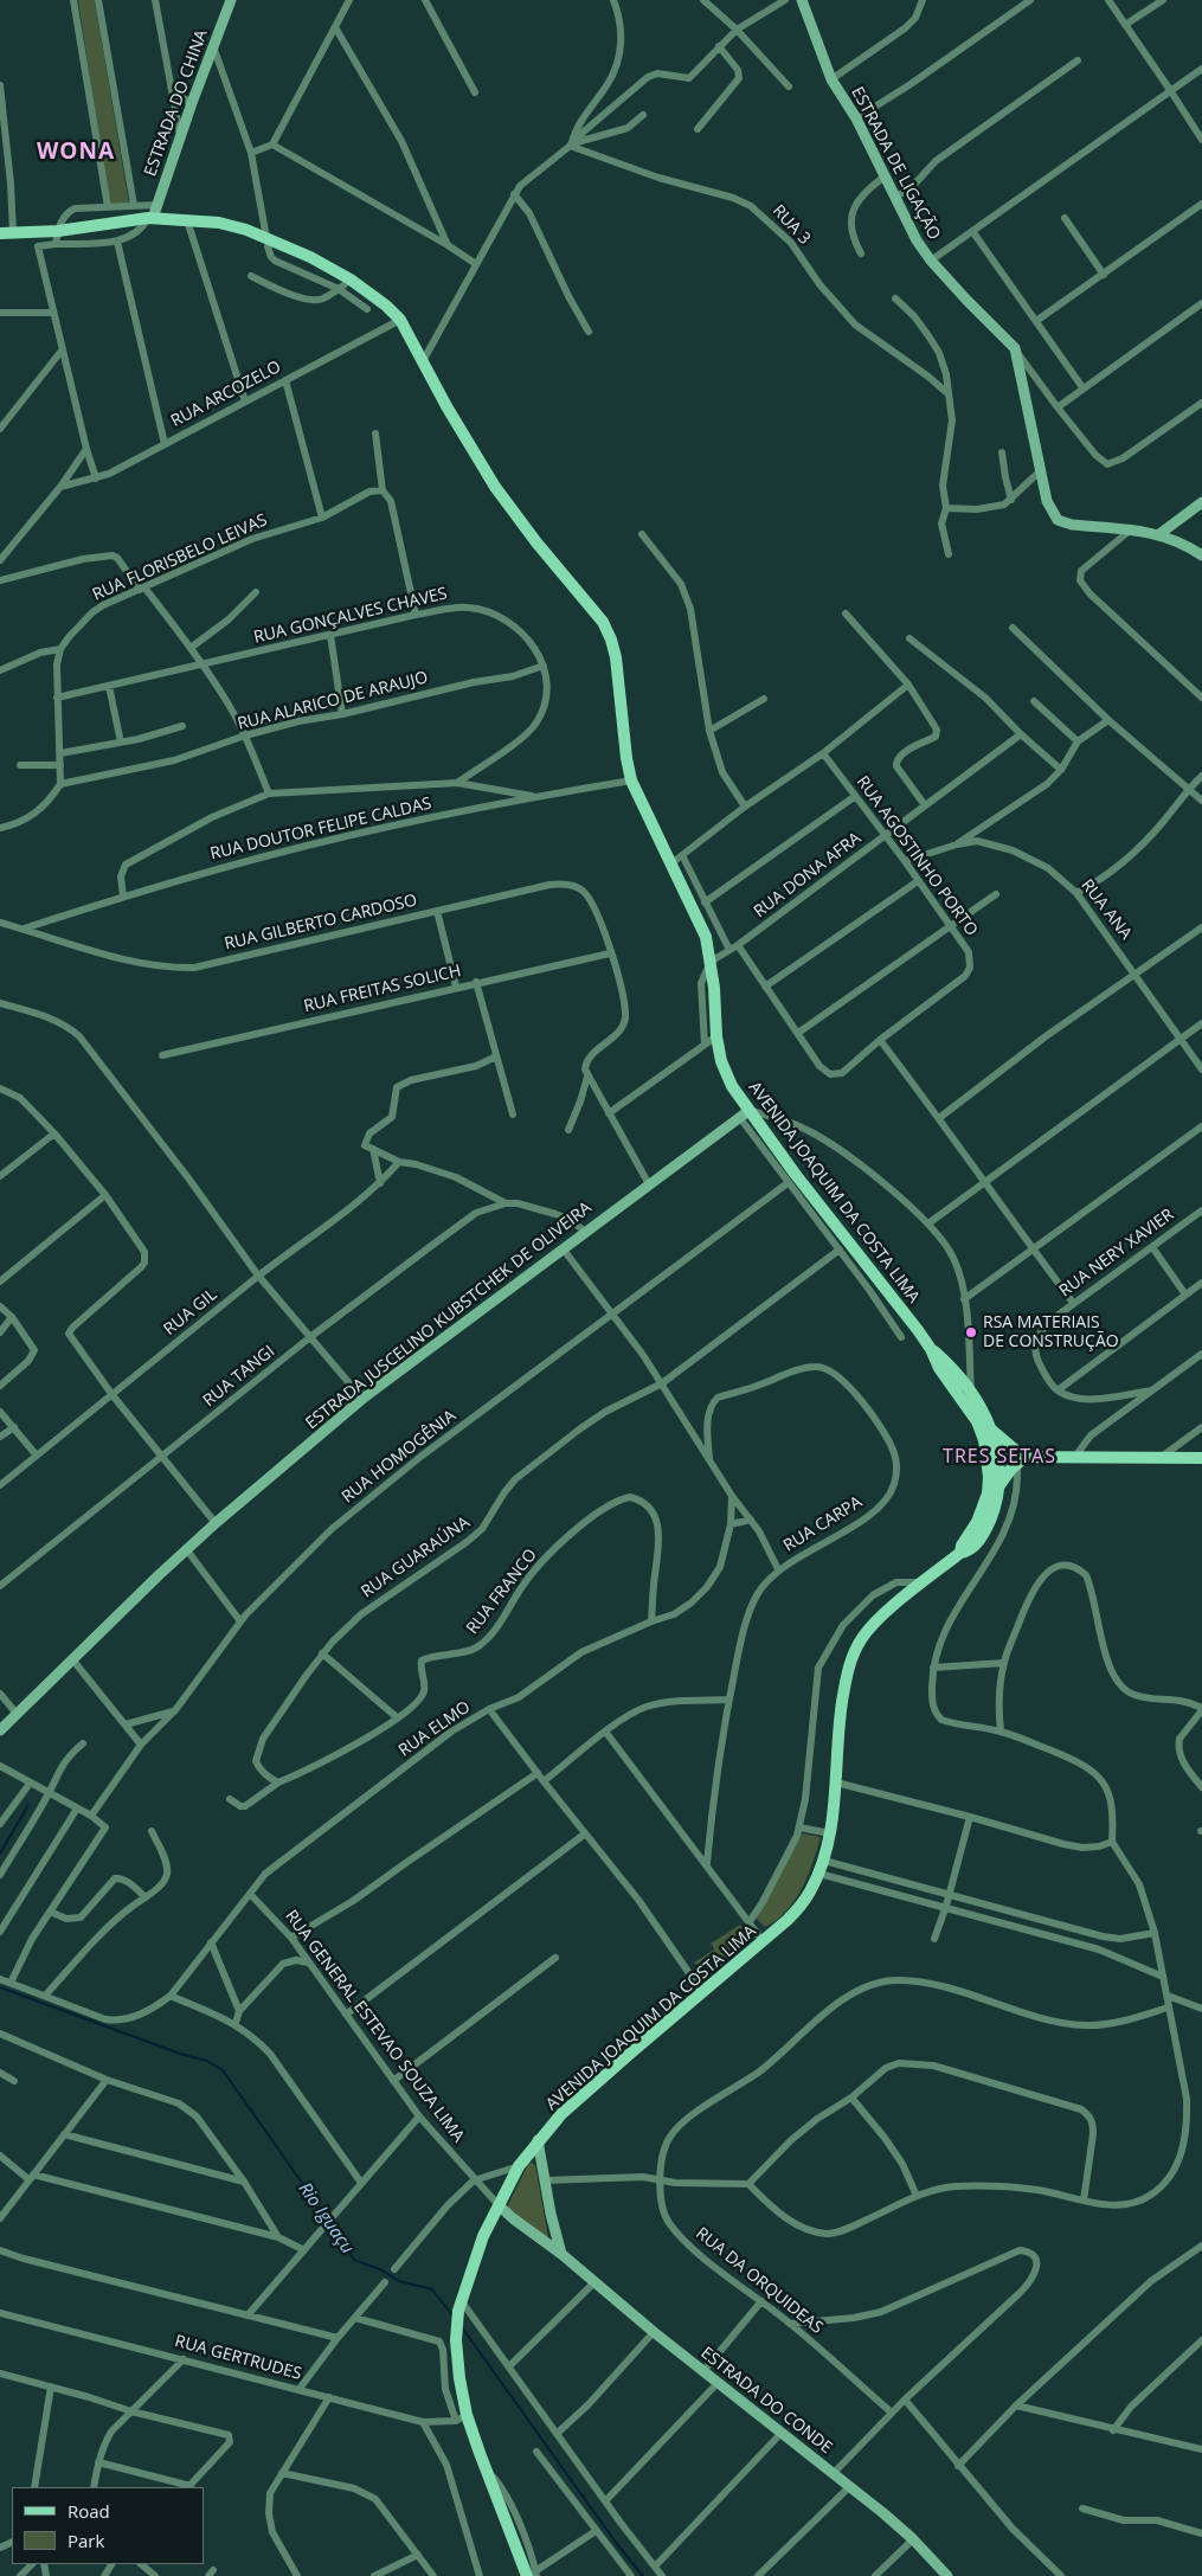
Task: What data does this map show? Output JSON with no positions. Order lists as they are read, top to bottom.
{
  "streets": {
    "main road": ["AVENIDA JOAQUIM DA COSTA LIMA"],
    "street": [
      "ESTRADA DO CHINA",
      "ESTRADA DE LIGAÇÃO",
      "RUA 3",
      "RUA ARCOZELO",
      "RUA FLORISBELO LEIVAS",
      "RUA GONÇALVES CHAVES",
      "RUA ALARICO DE ARAUJO",
      "RUA DOUTOR FELIPE CALDAS",
      "RUA AGOSTINHO PORTO",
      "RUA DONA AFRA",
      "RUA ANA",
      "RUA GILBERTO CARDOSO",
      "RUA FREITAS SOLICH",
      "RUA NERY XAVIER",
      "RUA GIL",
      "ESTRADA JUSCELINO KUBSTCHEK DE OLIVEIRA",
      "RUA TANGI",
      "RUA HOMOGÊNIA",
      "RUA CARPA",
      "RUA GUARAÚNA",
      "RUA FRANCO",
      "RUA ELMO",
      "RUA GENERAL ESTEVAO SOUZA LIMA",
      "RUA DA ORQUIDEAS",
      "RUA GERTRUDES",
      "ESTRADA DO CONDE"
    ]
  },
  "crossings": [
    ["ESTRADA DO CHINA", "AVENIDA JOAQUIM DA COSTA LIMA"],
    ["RUA ARCOZELO", "AVENIDA JOAQUIM DA COSTA LIMA"],
    ["RUA GONÇALVES CHAVES", "RUA ALARICO DE ARAUJO"],
    ["RUA DOUTOR FELIPE CALDAS", "RUA GILBERTO CARDOSO"],
    ["RUA DOUTOR FELIPE CALDAS", "AVENIDA JOAQUIM DA COSTA LIMA"],
    ["RUA AGOSTINHO PORTO", "RUA DONA AFRA"],
    ["RUA AGOSTINHO PORTO", "RUA ANA"],
    ["RUA DONA AFRA", "AVENIDA JOAQUIM DA COSTA LIMA"],
    ["RUA GILBERTO CARDOSO", "RUA FREITAS SOLICH"],
    ["AVENIDA JOAQUIM DA COSTA LIMA", "ESTRADA JUSCELINO KUBSTCHEK DE OLIVEIRA"],
    ["AVENIDA JOAQUIM DA COSTA LIMA", "RUA GENERAL ESTEVAO SOUZA LIMA"],
    ["AVENIDA JOAQUIM DA COSTA LIMA", "RUA GERTRUDES"],
    ["AVENIDA JOAQUIM DA COSTA LIMA", "ESTRADA DO CONDE"],
    ["RUA CARPA", "RUA ELMO"],
    ["RUA GUARAÚNA", "RUA FRANCO"],
    ["RUA FRANCO", "RUA ELMO"],
    ["RUA ELMO", "RUA GENERAL ESTEVAO SOUZA LIMA"],
    ["RUA GENERAL ESTEVAO SOUZA LIMA", "ESTRADA DO CONDE"]
  ],
  "districts": ["WONA", "TRES SETAS"],
  "water": ["Rio Iguaçu"],
  "places": ["RSA MATERIAIS DE CONSTRUÇÃO"],
  "legend": ["Road", "Park"]
}
